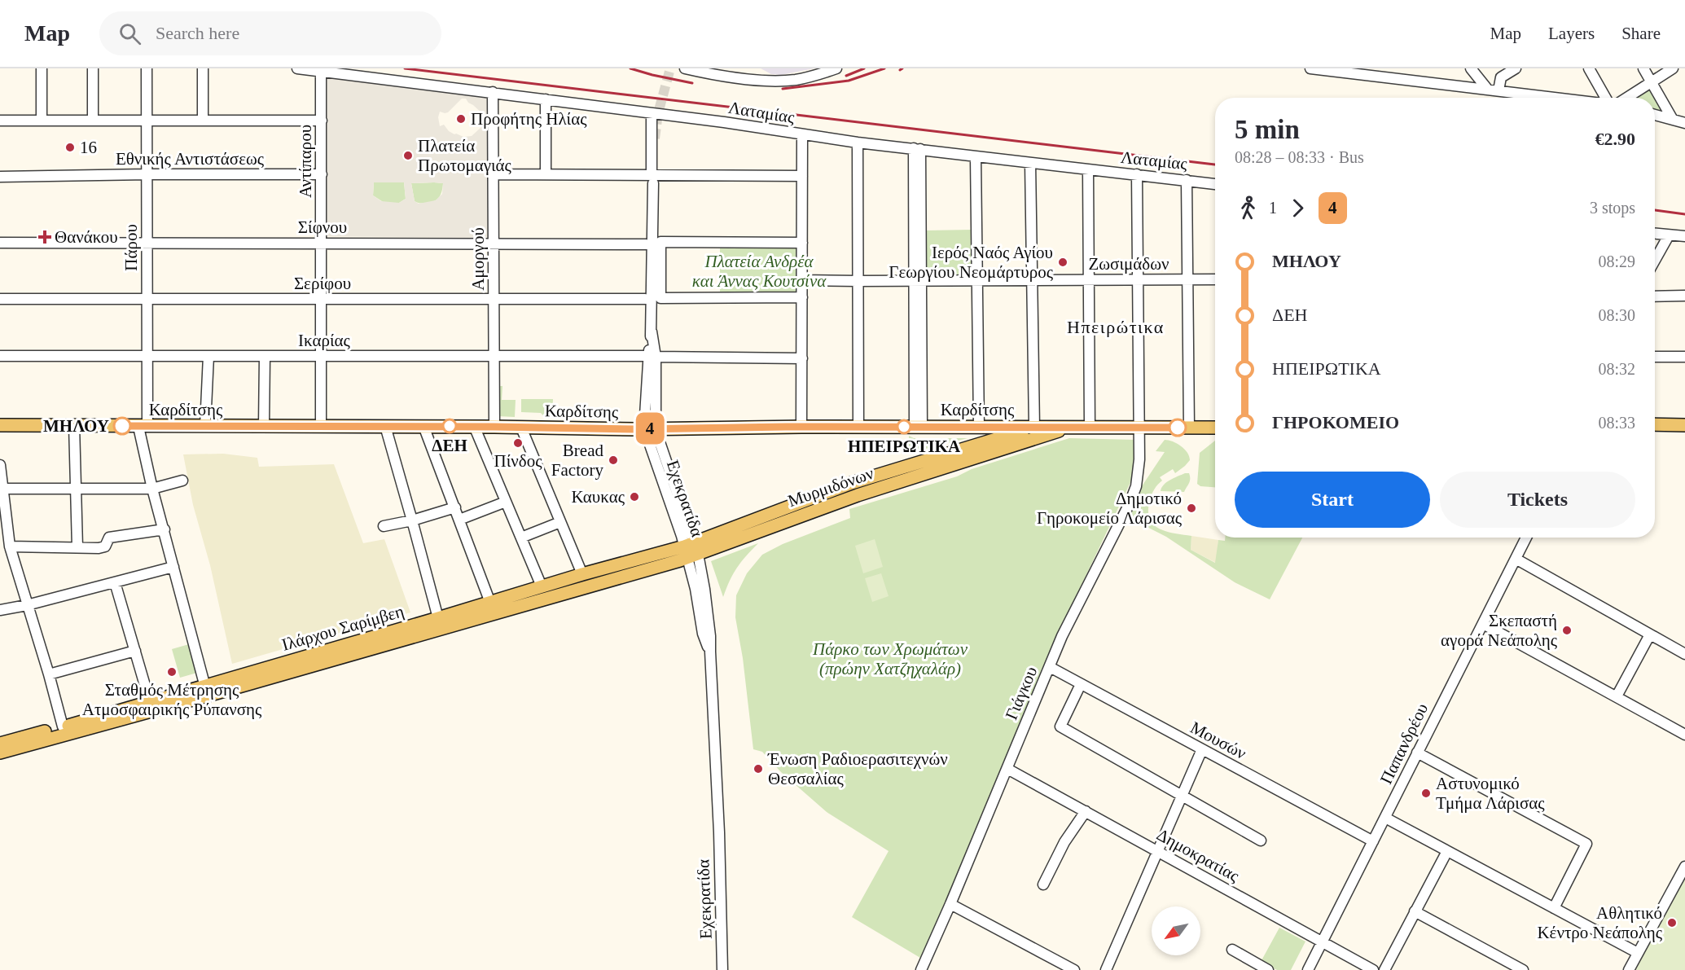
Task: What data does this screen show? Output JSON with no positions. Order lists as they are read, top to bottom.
{
  "streets": {
    "main road": ["Καρδίτσης", "Μυρμιδόνων", "Ιλάρχου Σαρίμβεη"],
    "street": [
      "Λαταμίας",
      "Εθνικής Αντιστάσεως",
      "Αντίπαρου",
      "Σίφνου",
      "Πάρου",
      "Αμοργού",
      "Ζωσιμάδων",
      "Σερίφου",
      "Ικαρίας",
      "Εχεκρατίδα",
      "Γιάγκου",
      "Μουσών",
      "Παπανδρέου",
      "Δημοκρατίας"
    ]
  },
  "crossings": [
    ["Λαταμίας", "Αντίπαρου"],
    ["Λαταμίας", "Αμοργού"],
    ["Λαταμίας", "Εχεκρατίδα"],
    ["Λαταμίας", "Γιάγκου"],
    ["Εθνικής Αντιστάσεως", "Αντίπαρου"],
    ["Εθνικής Αντιστάσεως", "Πάρου"],
    ["Αντίπαρου", "Σίφνου"],
    ["Αντίπαρου", "Σερίφου"],
    ["Αντίπαρου", "Ικαρίας"],
    ["Αντίπαρου", "Καρδίτσης"],
    ["Σίφνου", "Πάρου"],
    ["Σίφνου", "Αμοργού"],
    ["Πάρου", "Σερίφου"],
    ["Πάρου", "Ικαρίας"],
    ["Πάρου", "Καρδίτσης"],
    ["Πάρου", "Ιλάρχου Σαρίμβεη"],
    ["Αμοργού", "Σερίφου"],
    ["Αμοργού", "Ικαρίας"],
    ["Αμοργού", "Καρδίτσης"],
    ["Ζωσιμάδων", "Γιάγκου"],
    ["Ικαρίας", "Εχεκρατίδα"],
    ["Καρδίτσης", "Μυρμιδόνων"],
    ["Καρδίτσης", "Εχεκρατίδα"],
    ["Καρδίτσης", "Γιάγκου"],
    ["Μυρμιδόνων", "Εχεκρατίδα"],
    ["Μυρμιδόνων", "Ιλάρχου Σαρίμβεη"],
    ["Εχεκρατίδα", "Ιλάρχου Σαρίμβεη"],
    ["Γιάγκου", "Μουσών"],
    ["Γιάγκου", "Δημοκρατίας"],
    ["Μουσών", "Παπανδρέου"],
    ["Παπανδρέου", "Δημοκρατίας"]
  ],
  "districts": ["Ηπειρώτικα"],
  "parks": ["Πλατεία Ανδρέα και Άννας Κουτσίνα", "Πάρκο των Χρωμάτων (πρώην Χατζηχαλάρ)"],
  "places": {
    "other": [
      "Προφήτης Ηλίας",
      "16",
      "Πλατεία Πρωτομαγιάς",
      "Ιερός Ναός Αγίου Γεωργίου Νεομάρτυρος",
      "ΜΗΛΟΥ",
      "ΔΕΗ",
      "ΗΠΕΙΡΩΤΙΚΑ",
      "Πίνδος",
      "Bread Factory",
      "Καυκας",
      "Δημοτικό Γηροκομείο Λάρισας",
      "Σκεπαστή αγορά Νεάπολης",
      "Σταθμός Μέτρησης Ατμοσφαιρικής Ρύπανσης",
      "Ένωση Ραδιοερασιτεχνών Θεσσαλίας",
      "Αστυνομικό Τμήμα Λάρισας",
      "Αθλητικό Κέντρο Νεάπολης"
    ],
    "health": ["Θανάκου"]
  },
  "lines": ["bus line 4"],
  "north": "bottom left",
  "page": {
    "header": "Map",
    "search": "Search here",
    "nav": ["Map", "Layers", "Share"],
    "on_map": "4",
    "heading": ["5 min", "08:28 – 08:33 · Bus", "€2.90"],
    "legs": ["1", "4", "3 stops"],
    "list": [
      {
        "name": "ΜΗΛΟΥ",
        "value": "08:29"
      },
      {
        "name": "ΔΕΗ",
        "value": "08:30"
      },
      {
        "name": "ΗΠΕΙΡΩΤΙΚΑ",
        "value": "08:32"
      },
      {
        "name": "ΓΗΡΟΚΟΜΕΙΟ",
        "value": "08:33"
      }
    ],
    "buttons": ["Start", "Tickets"]
  }
}
